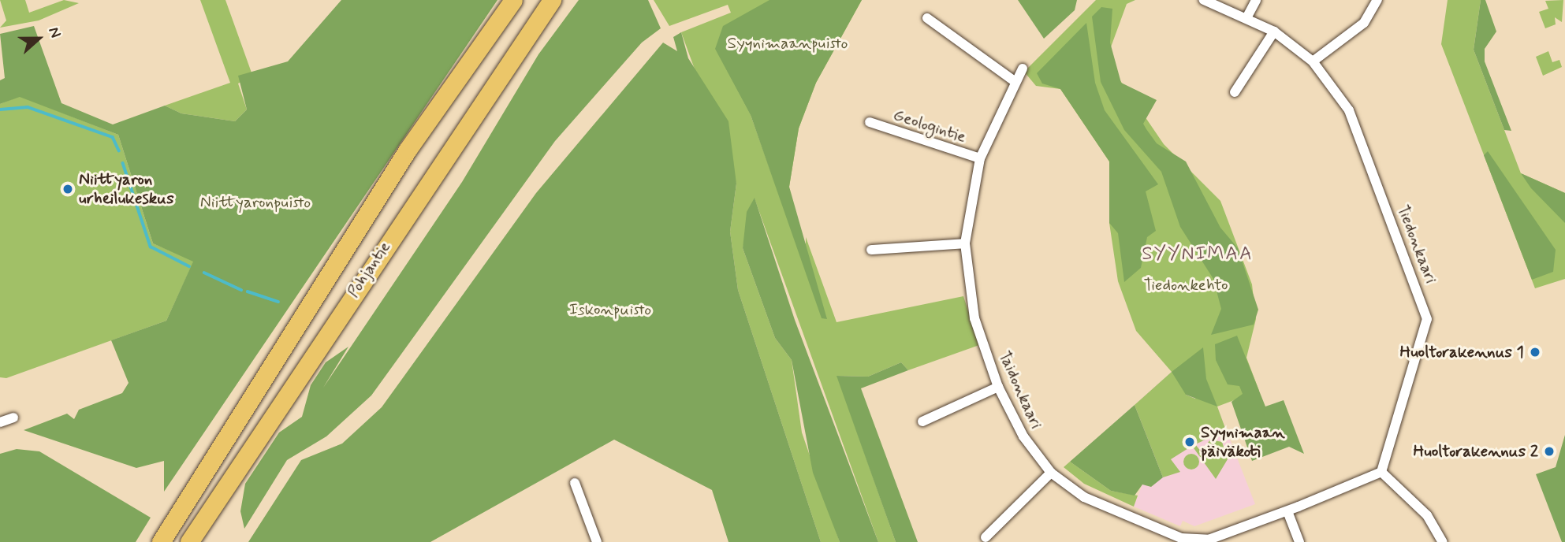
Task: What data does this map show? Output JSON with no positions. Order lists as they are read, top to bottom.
{
  "streets": {
    "highway": ["Pohjantie"],
    "street": ["Geologintie", "Tiedonkaari", "Taidonkaari"]
  },
  "crossings": [
    ["Geologintie", "Taidonkaari"]
  ],
  "districts": ["SYYNIMAA"],
  "parks": [
    "Syynimaanpuisto",
    "Niittyaronpuisto",
    "Tiedonkehto",
    "Iskonpuisto"
  ],
  "places": [
    "Niittyaron urheilukeskus",
    "Huoltorakennus 1",
    "Syynimaan päiväkoti",
    "Huoltorakennus 2"
  ],
  "north": "right"
}
